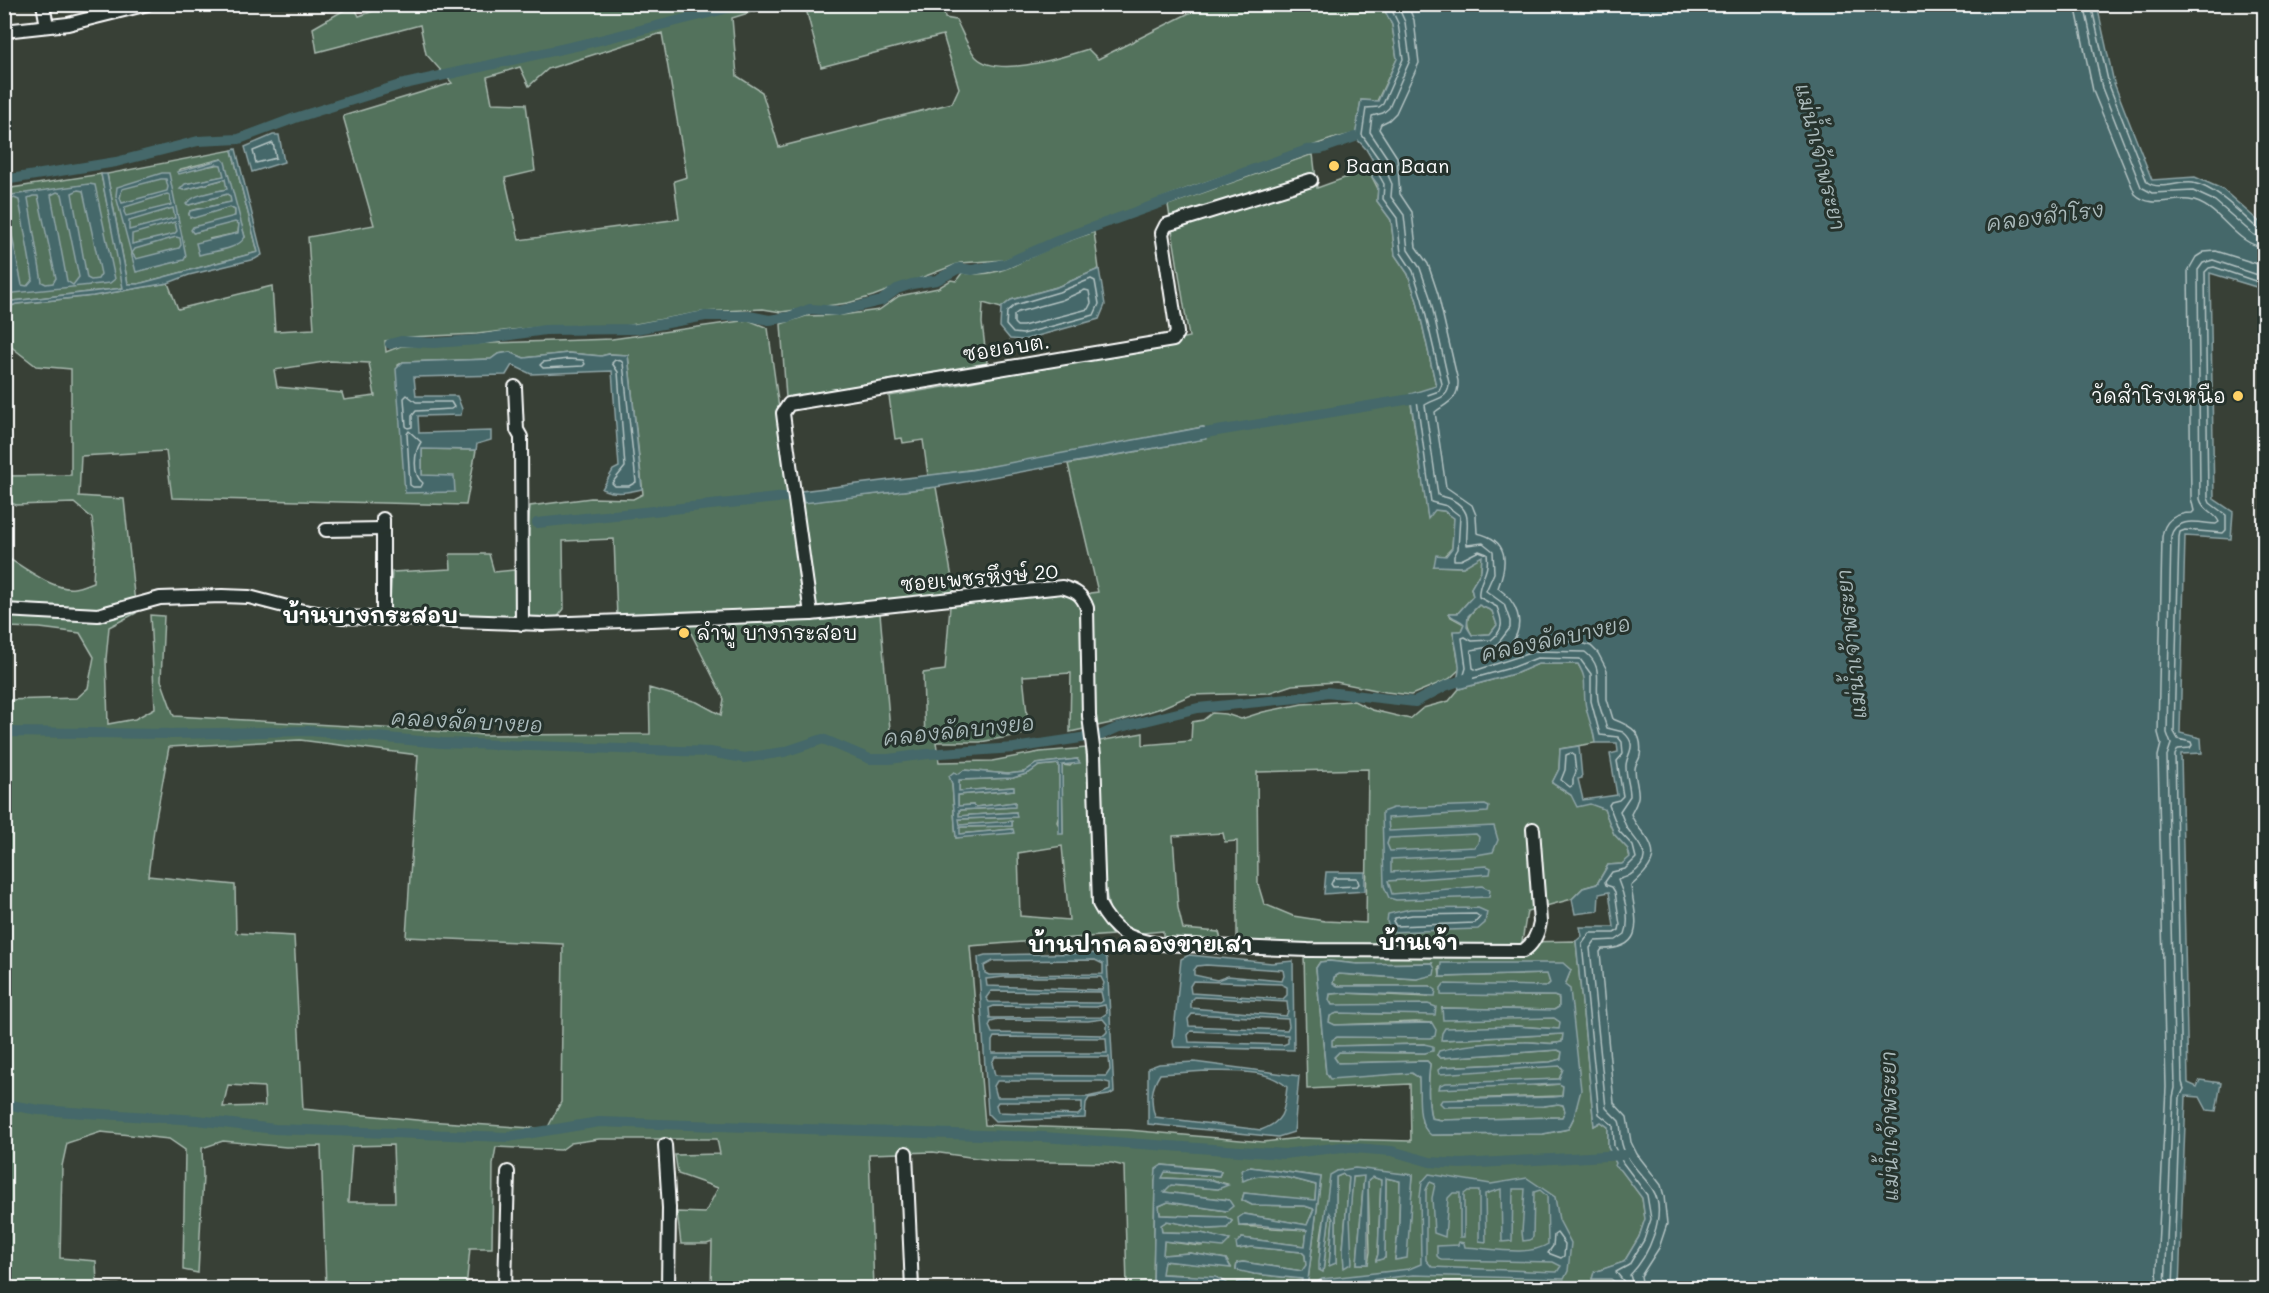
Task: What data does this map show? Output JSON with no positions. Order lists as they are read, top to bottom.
{
  "streets": {
    "street": ["ซอยอบต.", "ซอยเพชรหึงษ์ 20"]
  },
  "crossings": [
    ["ซอยอบต.", "ซอยเพชรหึงษ์ 20"]
  ],
  "districts": ["บ้านบางกระสอบ", "บ้านเจ้า", "บ้านปากคลองขายเสา"],
  "water": ["แม่น้ำเจ้าพระยา", "คลองสำโรง", "คลองลัดบางยอ"],
  "places": ["Baan Baan", "วัดสำโรงเหนือ", "ลำพู บางกระสอบ"]
}
